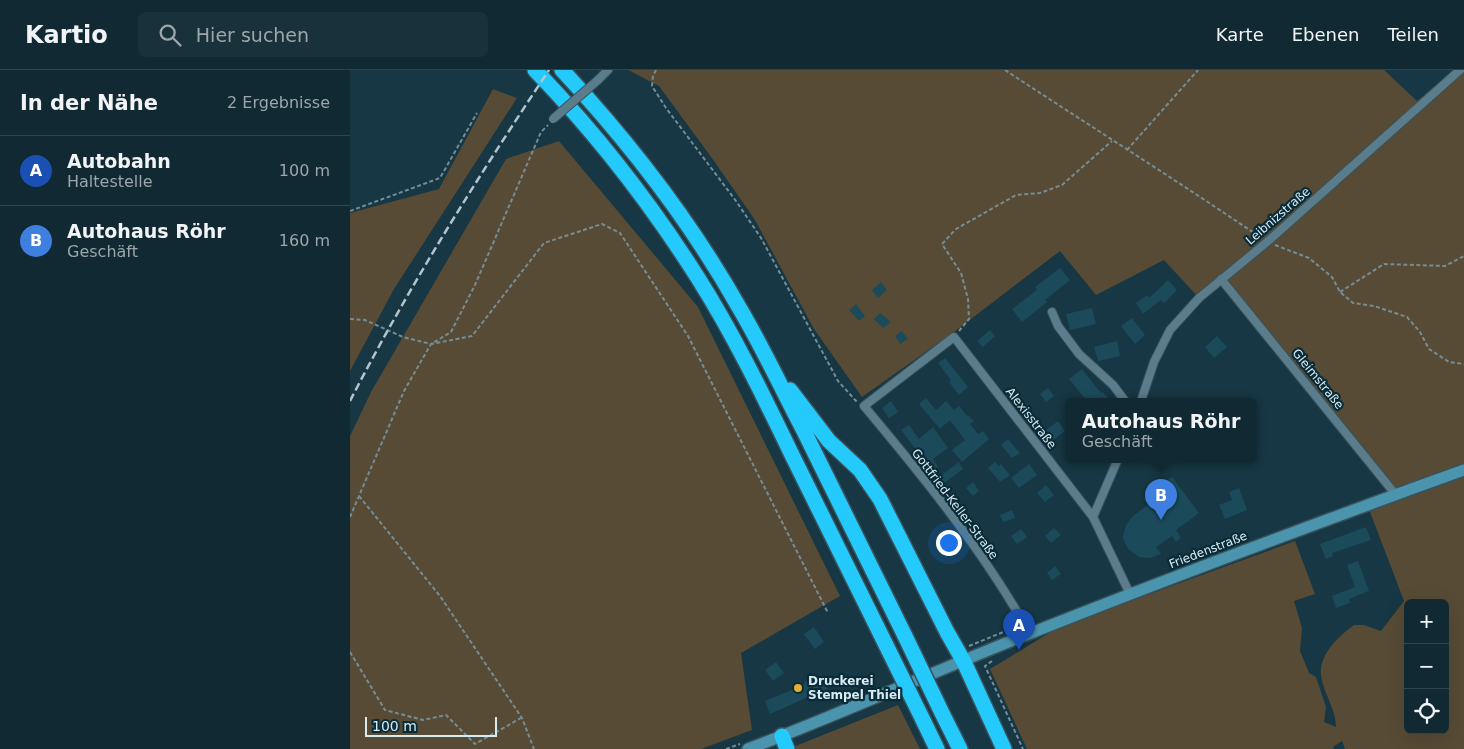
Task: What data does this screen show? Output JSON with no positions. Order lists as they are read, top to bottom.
{
  "streets": {
    "main road": ["Friedenstraße"],
    "street": [
      "Leibnizstraße",
      "Gleimstraße",
      "Alexisstraße",
      "Gottfried-Keller-Straße"
    ]
  },
  "crossings": [
    ["Leibnizstraße", "Gleimstraße"],
    ["Gleimstraße", "Friedenstraße"],
    ["Alexisstraße", "Friedenstraße"]
  ],
  "places": ["Druckerei Stempel Thiel"],
  "scale_bar": "100 m",
  "page": {
    "header": "Kartio",
    "search": "Hier suchen",
    "nav": ["Karte", "Ebenen", "Teilen"],
    "heading": ["In der Nähe", "2 Ergebnisse"],
    "list": [
      {
        "mark": "A",
        "name": "Autobahn",
        "note": "Haltestelle",
        "value": "100 m"
      },
      {
        "mark": "B",
        "name": "Autohaus Röhr",
        "note": "Geschäft",
        "value": "160 m"
      }
    ],
    "popup": ["Autohaus Röhr", "Geschäft"],
    "pins": ["B", "A"],
    "map_buttons": ["+", "−"],
    "scale": "100 m"
  }
}
